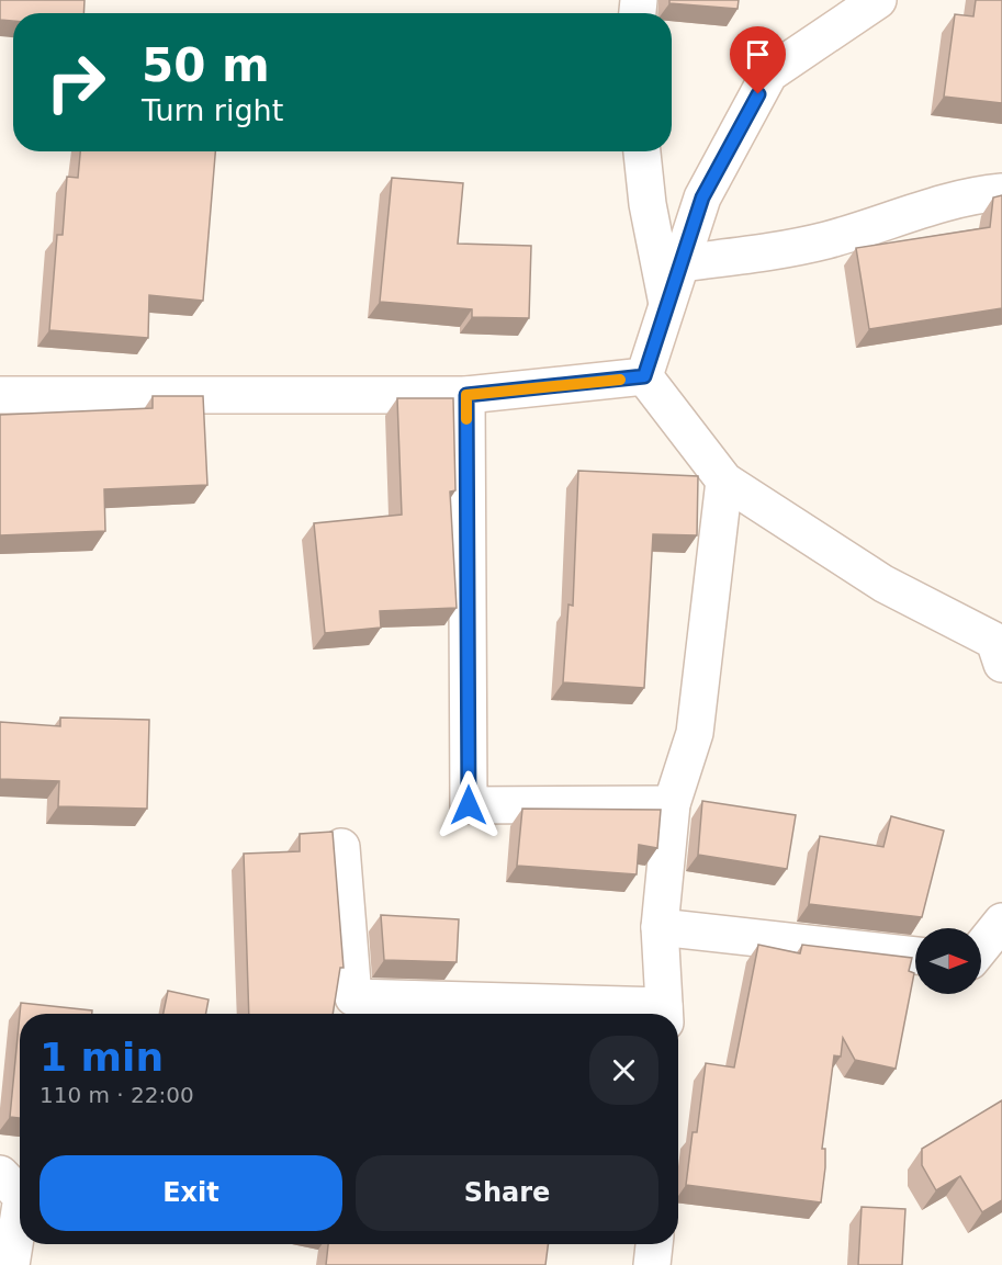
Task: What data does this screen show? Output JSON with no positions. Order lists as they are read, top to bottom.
{
  "north": "right",
  "page": {
    "turn": ["50 m", "Turn right"],
    "heading": ["1 min", "110 m · 22:00"],
    "buttons": ["Exit", "Share"]
  }
}
